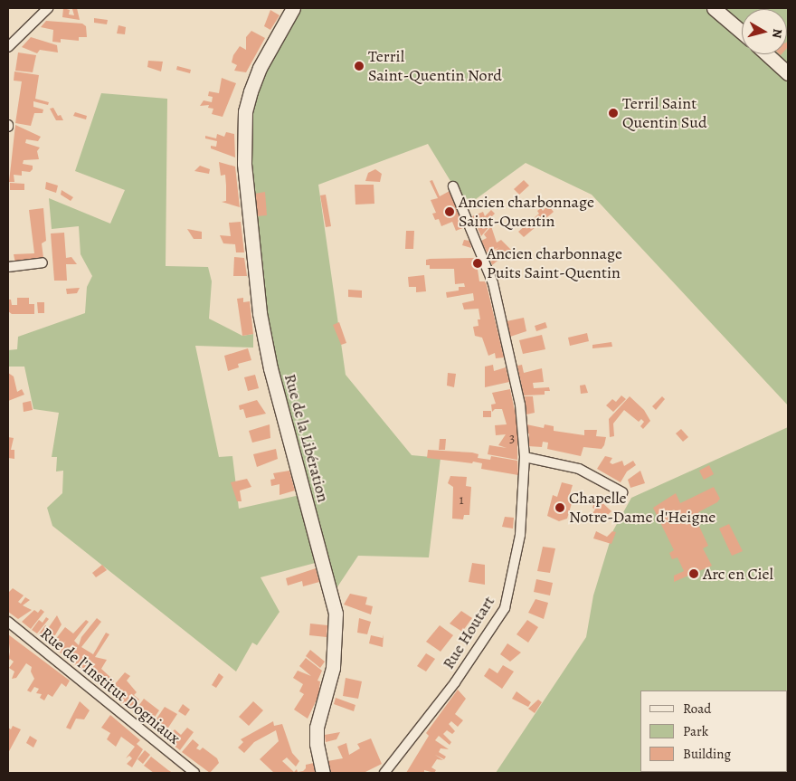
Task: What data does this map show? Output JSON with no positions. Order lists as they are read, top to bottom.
{
  "streets": {
    "street": ["Rue de la Libération", "Rue Houtart", "Rue de l'Institut Dogniaux"]
  },
  "places": [
    "Terril Saint-Quentin Nord",
    "Terril Saint Quentin Sud",
    "Ancien charbonnage Saint-Quentin",
    "Ancien charbonnage Puits Saint-Quentin",
    "Chapelle Notre-Dame d'Heigne",
    "Arc en Ciel"
  ],
  "house_numbers": ["3", "1"],
  "legend": ["Road", "Park", "Building"],
  "north": "right"
}
